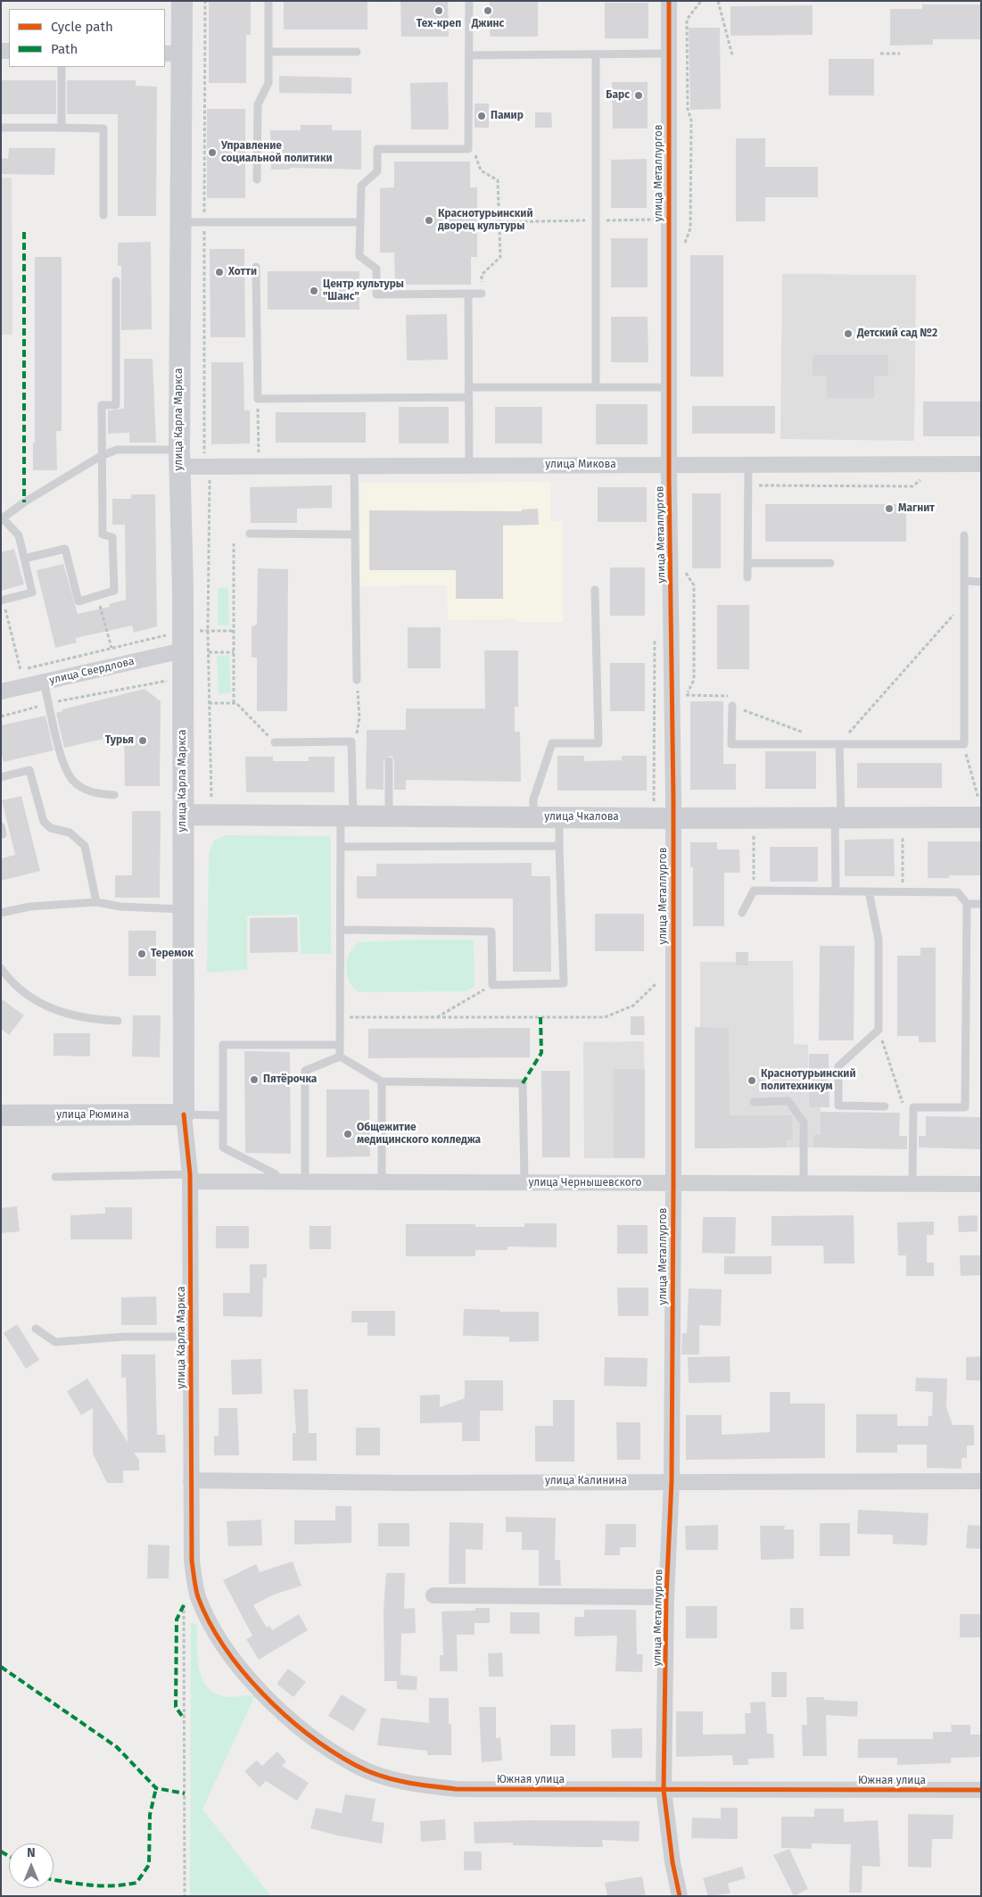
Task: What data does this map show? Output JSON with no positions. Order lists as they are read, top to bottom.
{
  "streets": {
    "main road": ["улица Карла Маркса", "улица Чкалова", "улица Рюмина"],
    "street": [
      "улица Металлургов",
      "улица Микова",
      "улица Свердлова",
      "улица Чернышевского",
      "улица Калинина",
      "Южная улица"
    ]
  },
  "crossings": [
    ["улица Металлургов", "улица Микова"],
    ["улица Металлургов", "улица Чкалова"],
    ["улица Металлургов", "улица Чернышевского"],
    ["улица Металлургов", "улица Калинина"],
    ["улица Металлургов", "Южная улица"],
    ["улица Карла Маркса", "улица Микова"],
    ["улица Карла Маркса", "улица Свердлова"],
    ["улица Карла Маркса", "улица Чкалова"],
    ["улица Карла Маркса", "улица Рюмина"],
    ["улица Карла Маркса", "улица Чернышевского"],
    ["улица Карла Маркса", "улица Калинина"],
    ["улица Карла Маркса", "Южная улица"]
  ],
  "places": [
    "Тех-креп",
    "Джинс",
    "Барс",
    "Памир",
    "Управление социальной политики",
    "Краснотурьинский дворец культуры",
    "Хотти",
    "Центр культуры \"Шанс\"",
    "Детский сад №2",
    "Магнит",
    "Турья",
    "Теремок",
    "Пятёрочка",
    "Краснотурьинский политехникум",
    "Общежитие медицинского колледжа"
  ],
  "legend": ["Cycle path", "Path"],
  "north": "top"
}
